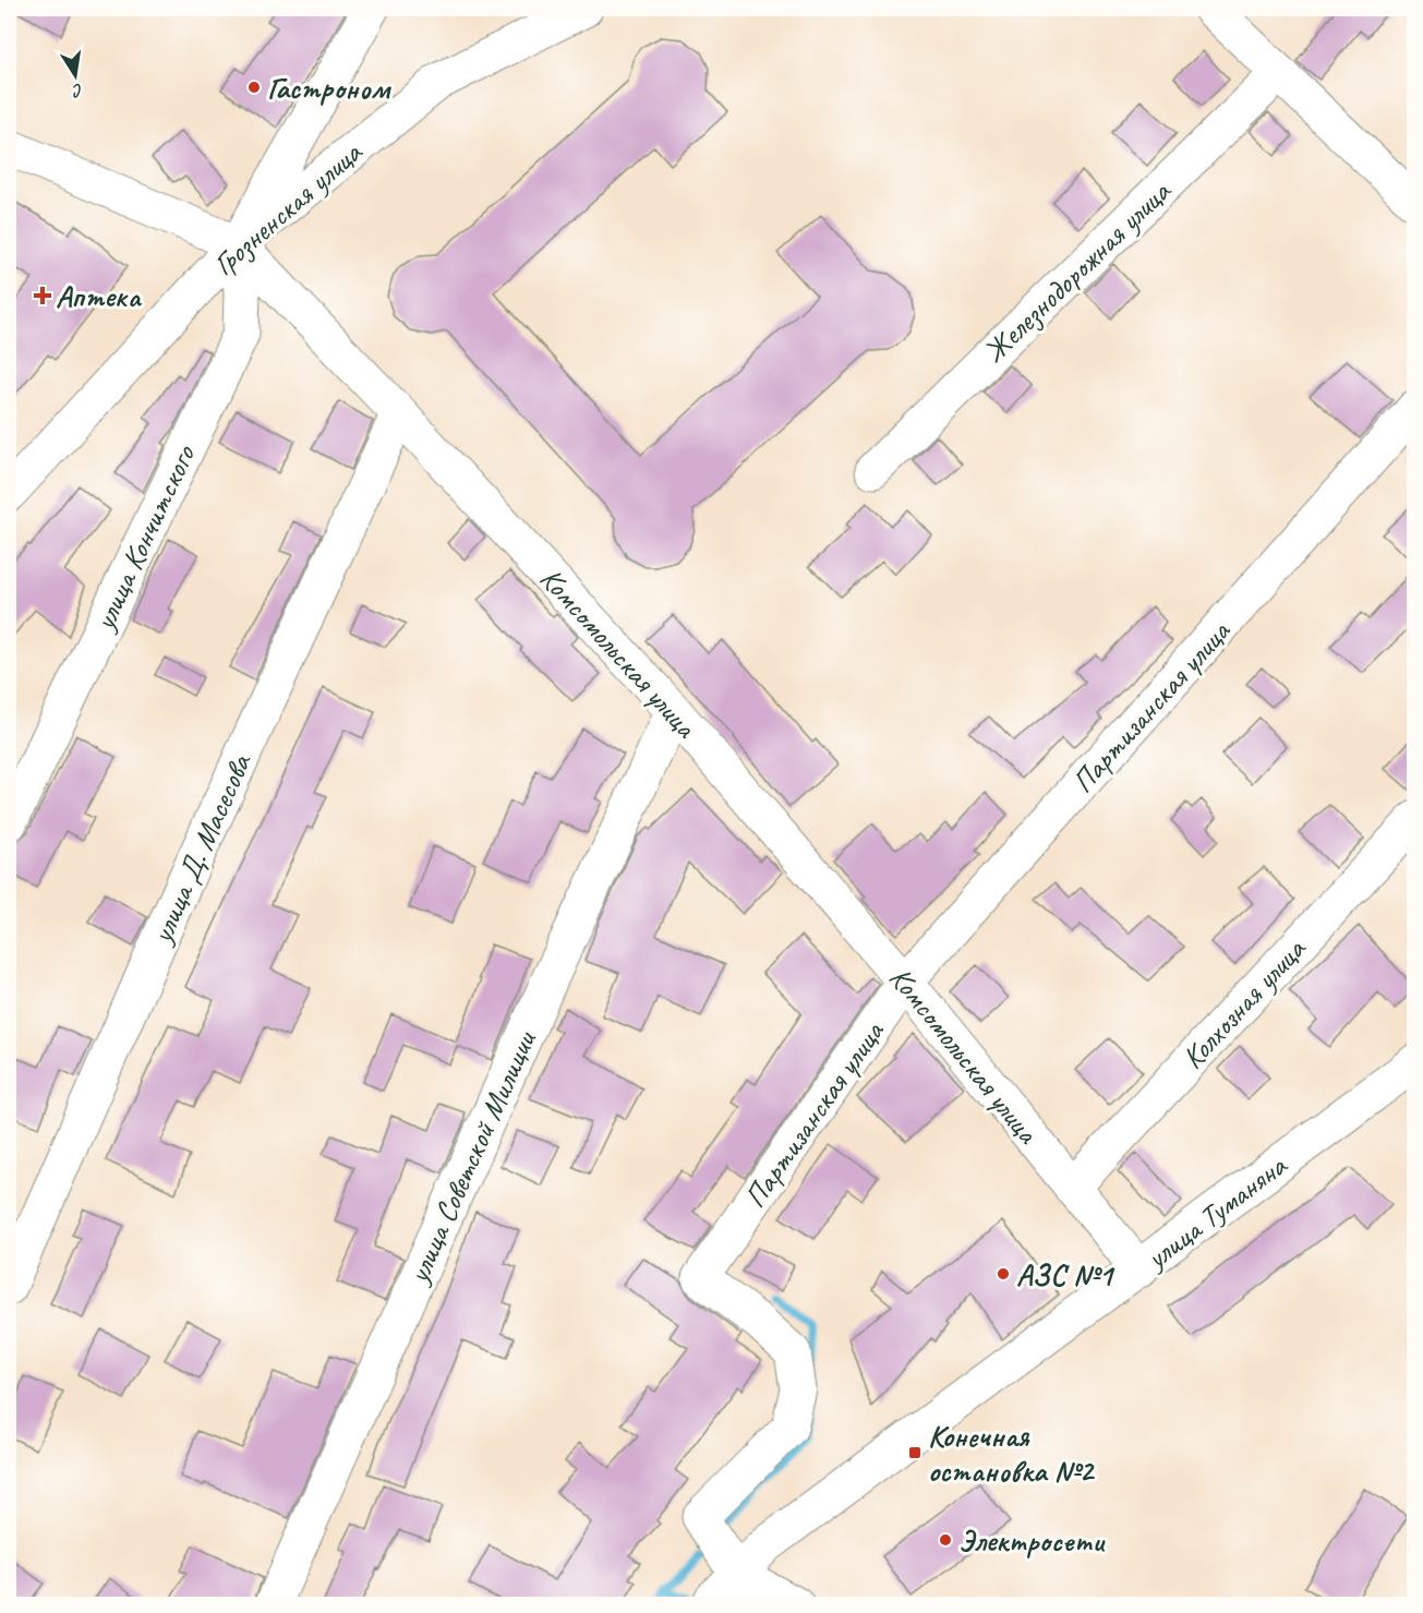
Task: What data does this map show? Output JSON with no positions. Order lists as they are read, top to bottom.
{
  "streets": {
    "street": [
      "Грозненская улица",
      "Железнодорожная улица",
      "улица Кончитского",
      "Комсомольская улица",
      "Партизанская улица",
      "улица Д. Масесова",
      "Колхозная улица",
      "улица Советской Милиции",
      "улица Туманяна"
    ]
  },
  "crossings": [
    ["Грозненская улица", "улица Кончитского"],
    ["Грозненская улица", "Комсомольская улица"],
    ["улица Кончитского", "Комсомольская улица"],
    ["Комсомольская улица", "Партизанская улица"],
    ["Комсомольская улица", "улица Д. Масесова"],
    ["Комсомольская улица", "Колхозная улица"],
    ["Комсомольская улица", "улица Советской Милиции"],
    ["Комсомольская улица", "улица Туманяна"],
    ["Партизанская улица", "улица Туманяна"]
  ],
  "places": {
    "other": ["Гастроном", "АЗС №1", "Электросети"],
    "health": ["Аптека"],
    "transit": ["Конечная остановка №2"]
  },
  "north": "bottom"
}
